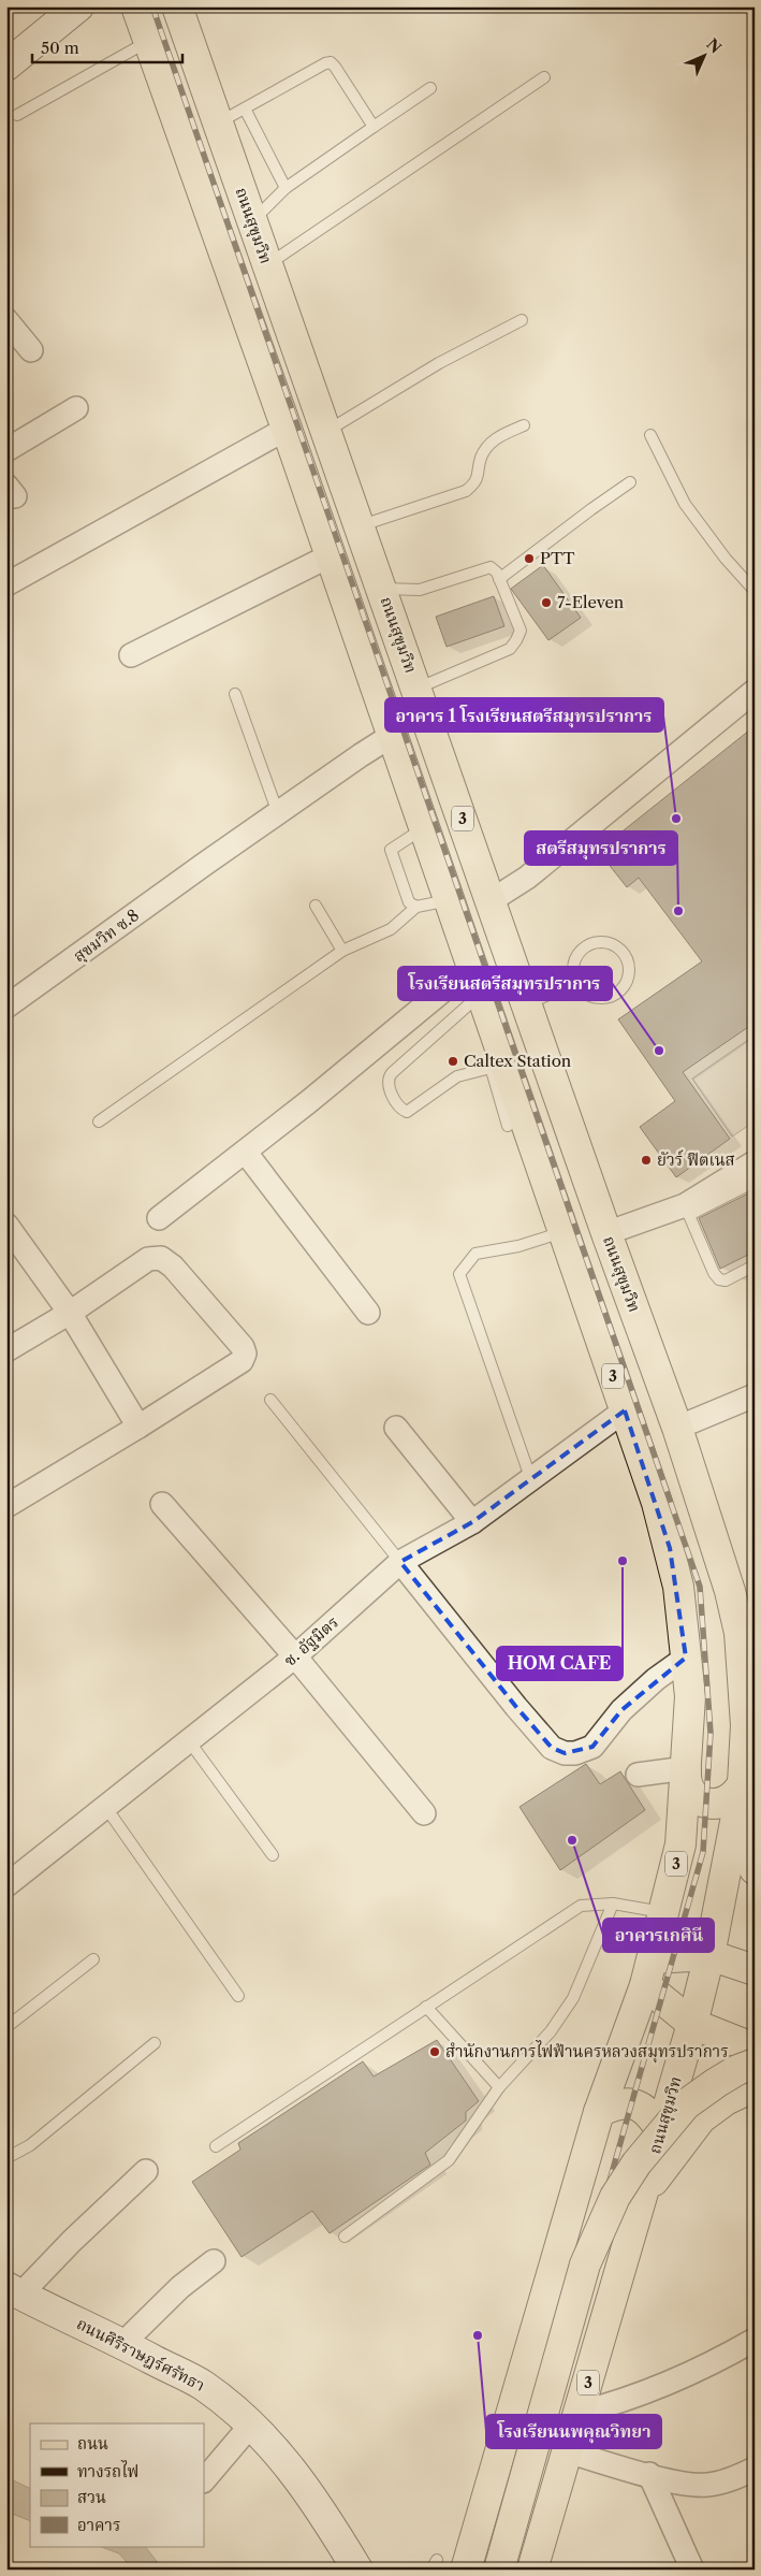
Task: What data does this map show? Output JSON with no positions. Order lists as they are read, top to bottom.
{
  "streets": {
    "main road": ["ถนนสุขุมวิท", "3"],
    "street": ["สุขมวิท ซ.8", "ซ. อัฐมิตร", "ถนนศิริราษฎร์ศรัทธา"]
  },
  "crossings": [
    ["3", "สุขมวิท ซ.8"],
    ["3", "ซ. อัฐมิตร"]
  ],
  "places": [
    "PTT",
    "7-Eleven",
    "อาคาร 1 โรงเรียนสตรีสมุทรปราการ",
    "สตรีสมุทรปราการ",
    "โรงเรียนสตรีสมุทรปราการ",
    "Caltex Station",
    "ยัวร์ ฟิตเนส",
    "HOM CAFE",
    "อาคารเกศินี",
    "สำนักงานการไฟฟ้านครหลวงสมุทรปราการ",
    "โรงเรียนนพคุณวิทยา"
  ],
  "legend": [
    "ถนน",
    "ทางรถไฟ",
    "สวน",
    "อาคาร"
  ],
  "scale_bar": "50 m",
  "north": "top right"
}
